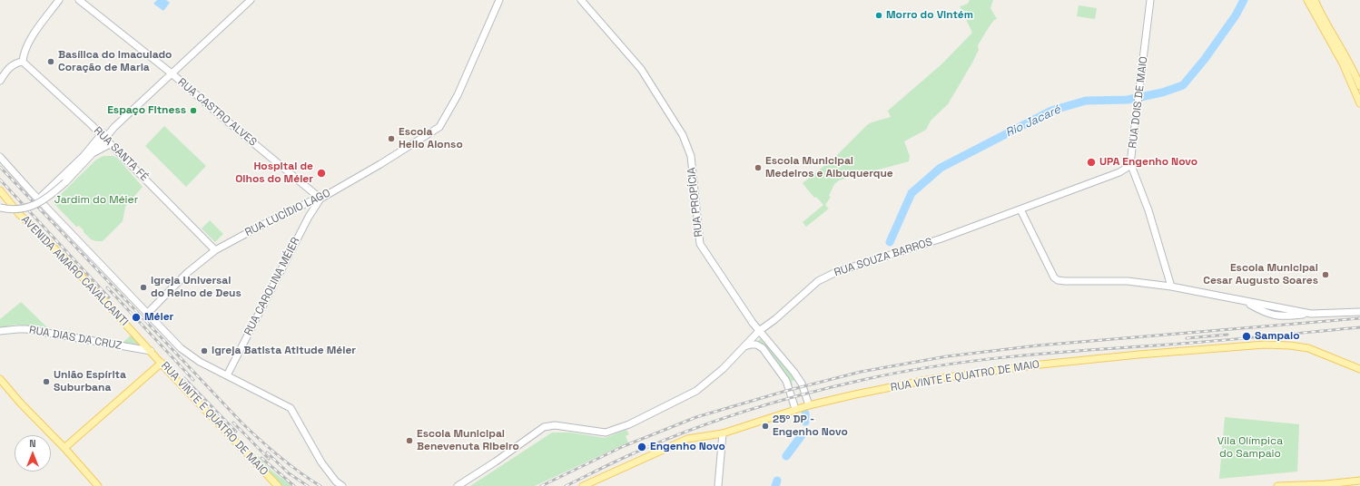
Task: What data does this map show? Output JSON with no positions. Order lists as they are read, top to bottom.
{
  "streets": {
    "main road": ["AVENIDA AMARO CAVALCANTI", "RUA VINTE E QUATRO DE MAIO"],
    "street": [
      "RUA DOIS DE MAIO",
      "RUA CASTRO ALVES",
      "RUA SANTA FÉ",
      "RUA PROPÍCIA",
      "RUA LUCÍDIO LAGO",
      "RUA SOUZA BARROS",
      "RUA CAROLINA MÉIER",
      "RUA DIAS DA CRUZ"
    ]
  },
  "crossings": [
    ["RUA DOIS DE MAIO", "RUA SOUZA BARROS"],
    ["RUA CASTRO ALVES", "RUA LUCÍDIO LAGO"],
    ["RUA CASTRO ALVES", "RUA CAROLINA MÉIER"],
    ["RUA SANTA FÉ", "RUA LUCÍDIO LAGO"],
    ["RUA PROPÍCIA", "RUA SOUZA BARROS"],
    ["RUA PROPÍCIA", "RUA VINTE E QUATRO DE MAIO"],
    ["RUA LUCÍDIO LAGO", "RUA CAROLINA MÉIER"],
    ["AVENIDA AMARO CAVALCANTI", "RUA DIAS DA CRUZ"],
    ["AVENIDA AMARO CAVALCANTI", "RUA VINTE E QUATRO DE MAIO"],
    ["RUA DIAS DA CRUZ", "RUA VINTE E QUATRO DE MAIO"]
  ],
  "water": ["Rio Jacaré"],
  "parks": ["Jardim do Méier", "Vila Olímpica do Sampaio"],
  "places": [
    "Morro do Vintém",
    "Basílica do Imaculado Coração de Maria",
    "Espaço Fitness",
    "Escola Helio Alonso",
    "UPA Engenho Novo",
    "Escola Municipal Medeiros e Albuquerque",
    "Hospital de Olhos do Méier",
    "Escola Municipal Cesar Augusto Soares",
    "Igreja Universal do Reino de Deus",
    "Méier",
    "Sampaio",
    "Igreja Batista Atitude Méier",
    "União Espírita Suburbana",
    "25º DP - Engenho Novo",
    "Escola Municipal Benevenuta Ribeiro",
    "Engenho Novo"
  ],
  "north": "top"
}
